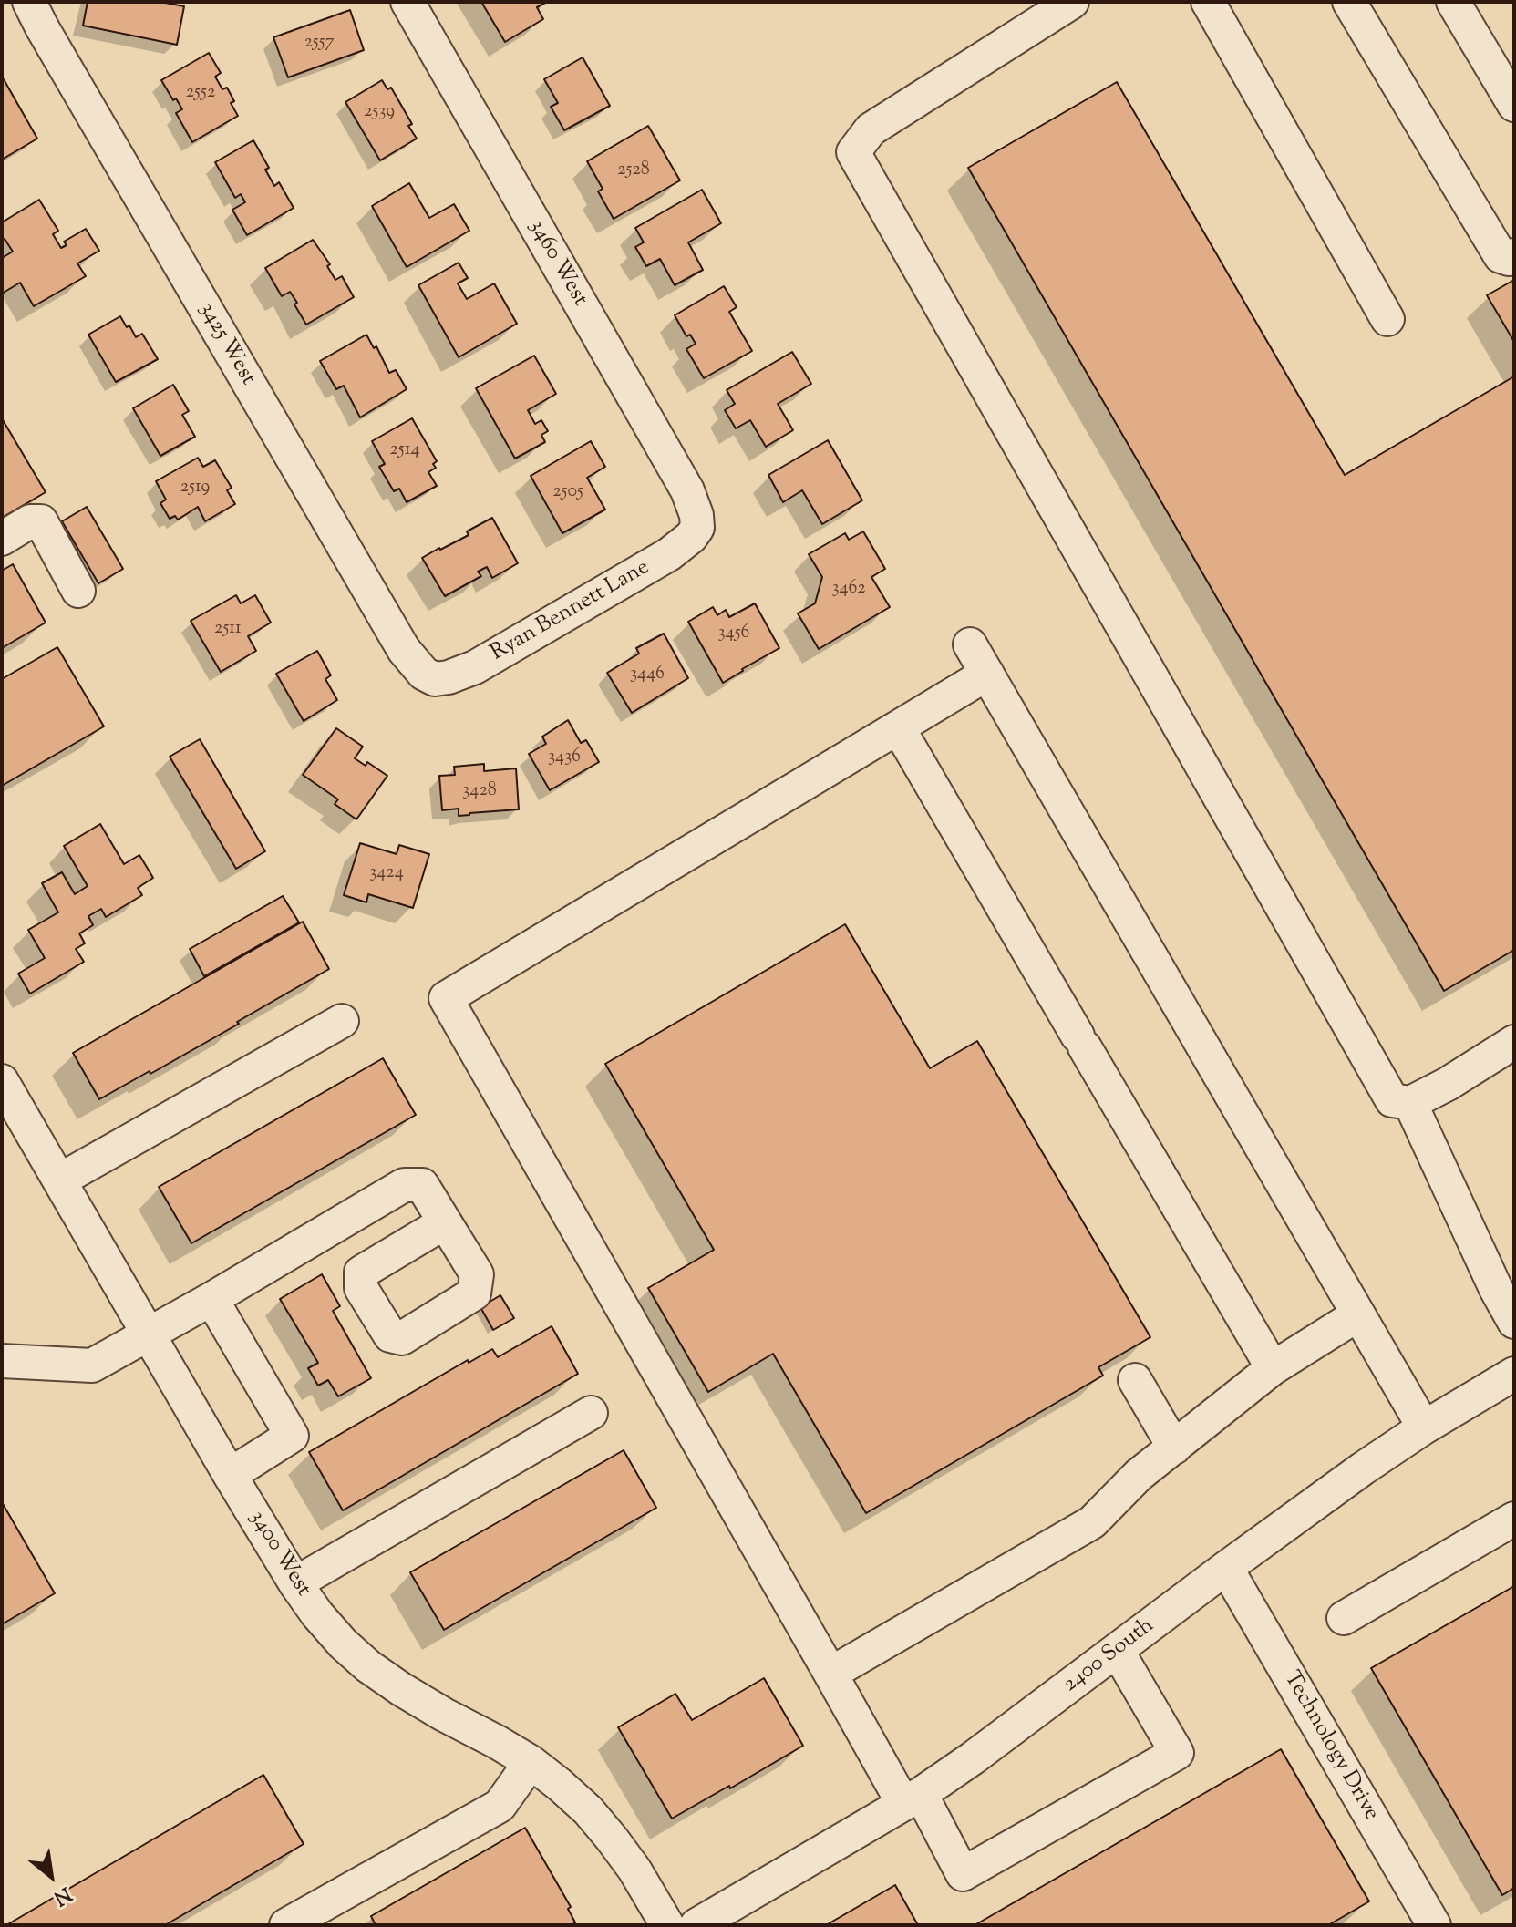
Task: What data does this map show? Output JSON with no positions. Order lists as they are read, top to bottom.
{
  "streets": {
    "street": [
      "3460 West",
      "3425 West",
      "Ryan Bennett Lane",
      "3400 West",
      "2400 South",
      "Technology Drive"
    ]
  },
  "crossings": [
    ["3460 West", "Ryan Bennett Lane"],
    ["3425 West", "Ryan Bennett Lane"],
    ["2400 South", "Technology Drive"]
  ],
  "house_numbers": [
    "2557",
    "2552",
    "2539",
    "2528",
    "2514",
    "2519",
    "2505",
    "3462",
    "2511",
    "3456",
    "3446",
    "3436",
    "3428",
    "3424"
  ],
  "north": "bottom right"
}
